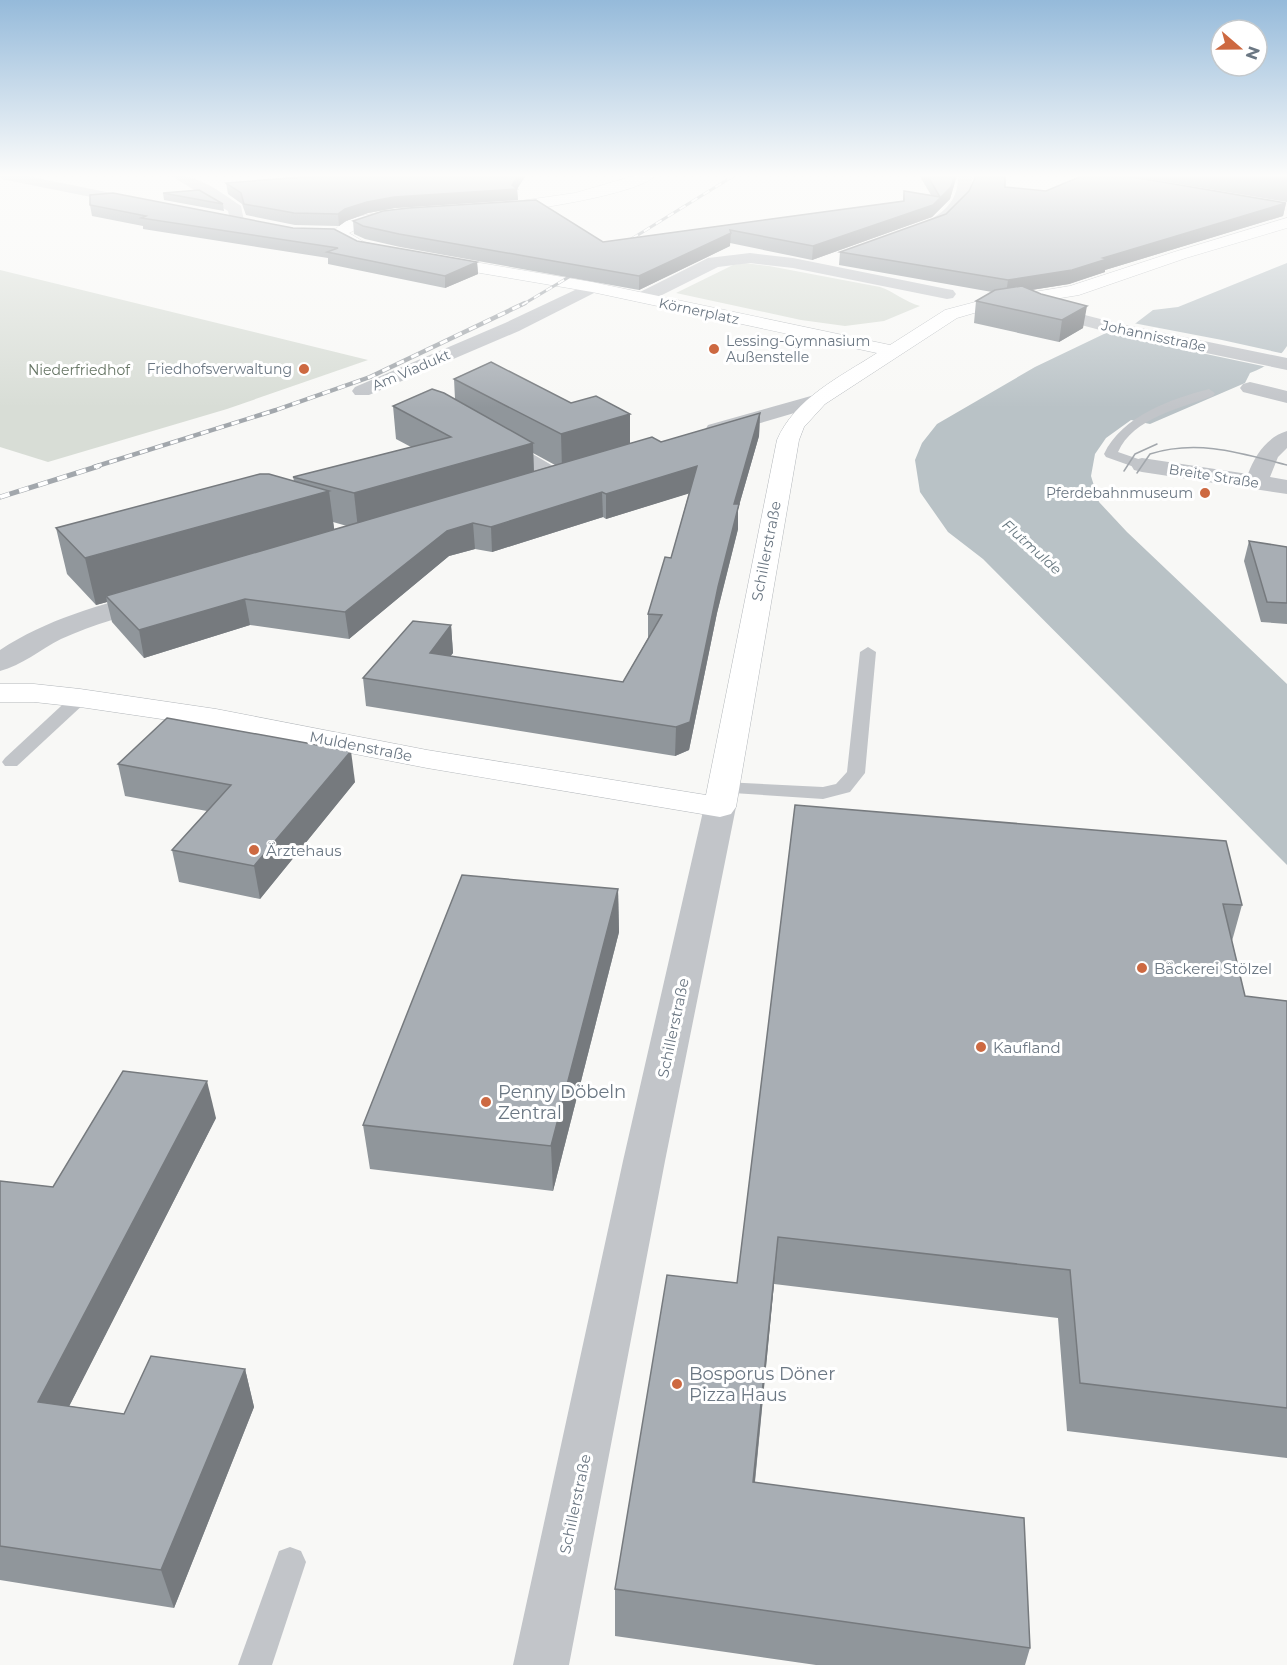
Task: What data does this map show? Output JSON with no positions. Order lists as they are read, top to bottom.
{
  "streets": {
    "main road": ["Körnerplatz", "Schillerstraße", "Muldenstraße"],
    "street": ["Johannisstraße", "Am Viadukt", "Breite Straße"]
  },
  "crossings": [
    ["Schillerstraße", "Muldenstraße"]
  ],
  "water": ["Flutmulde"],
  "parks": ["Niederfriedhof"],
  "places": [
    "Lessing-Gymnasium Außenstelle",
    "Friedhofsverwaltung",
    "Pferdebahnmuseum",
    "Ärztehaus",
    "Bäckerei Stölzel",
    "Kaufland",
    "Penny Döbeln Zentral",
    "Bosporus Döner Pizza Haus"
  ],
  "north": "right"
}
